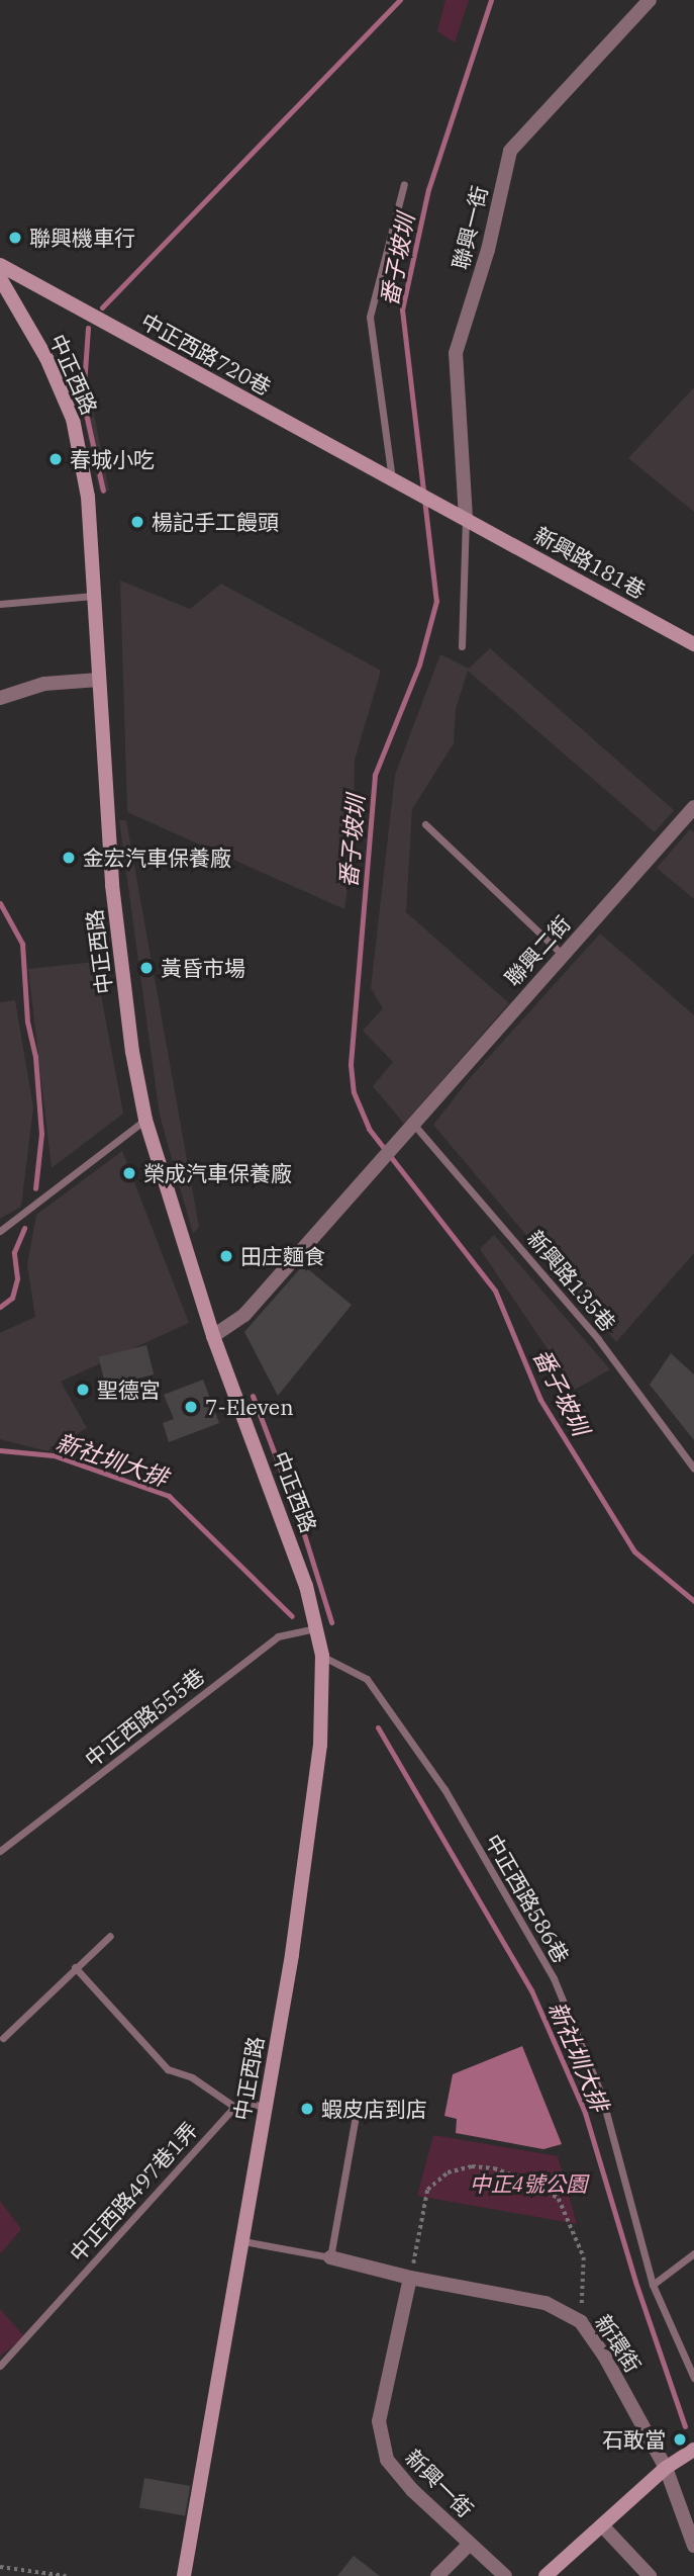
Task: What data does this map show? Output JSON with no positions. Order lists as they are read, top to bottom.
{
  "streets": {
    "main road": ["中正西路720巷", "中正西路", "新興路181巷"],
    "street": [
      "聯興一街",
      "聯興二街",
      "新環街",
      "新興一街"
    ],
    "lane": [
      "新興路135巷",
      "中正西路555巷",
      "中正西路586巷",
      "中正西路497巷1弄"
    ]
  },
  "crossings": [
    ["聯興一街", "中正西路720巷"],
    ["聯興一街", "新興路181巷"],
    ["中正西路720巷", "新興路181巷"],
    ["中正西路", "聯興二街"],
    ["中正西路", "中正西路555巷"],
    ["中正西路", "中正西路586巷"],
    ["聯興二街", "新興路135巷"],
    ["新環街", "新興一街"]
  ],
  "water": ["番子坡圳", "新社圳大排"],
  "parks": ["中正4號公園"],
  "places": [
    "聯興機車行",
    "春城小吃",
    "楊記手工饅頭",
    "金宏汽車保養廠",
    "黃昏市場",
    "榮成汽車保養廠",
    "田庄麵食",
    "聖德宮",
    "7-Eleven",
    "蝦皮店到店",
    "石敢當"
  ]
}
